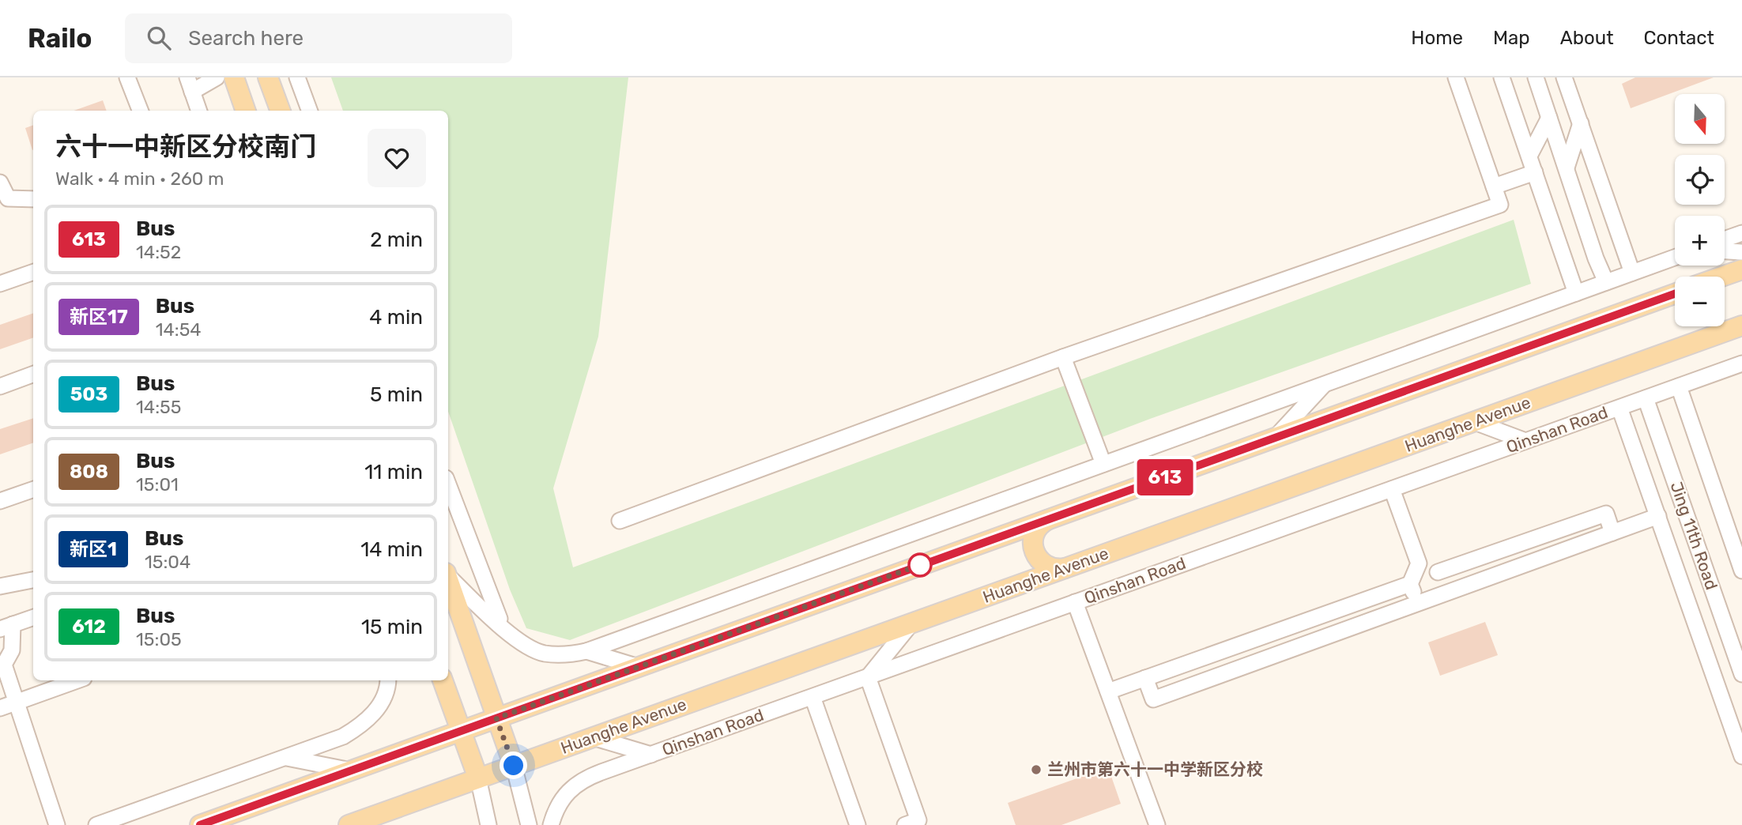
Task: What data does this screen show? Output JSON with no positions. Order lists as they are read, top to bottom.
{
  "streets": {
    "main road": ["Huanghe Avenue"],
    "street": ["Qinshan Road", "Jing 11th Road"]
  },
  "crossings": [
    ["Qinshan Road", "Jing 11th Road"]
  ],
  "places": ["兰州市第六十一中学新区分校"],
  "lines": ["bus line 613"],
  "north": "bottom",
  "page": {
    "header": "Railo",
    "search": "Search here",
    "nav": [
      "Home",
      "Map",
      "About",
      "Contact"
    ],
    "on_map": "613",
    "map_buttons": ["+", "−"],
    "heading": ["六十一中新区分校南门", "Walk · 4 min · 260 m"],
    "list": [
      {
        "mark": "613",
        "name": "Bus",
        "note": "14:52",
        "value": "2 min"
      },
      {
        "mark": "新区17",
        "name": "Bus",
        "note": "14:54",
        "value": "4 min"
      },
      {
        "mark": "503",
        "name": "Bus",
        "note": "14:55",
        "value": "5 min"
      },
      {
        "mark": "808",
        "name": "Bus",
        "note": "15:01",
        "value": "11 min"
      },
      {
        "mark": "新区1",
        "name": "Bus",
        "note": "15:04",
        "value": "14 min"
      },
      {
        "mark": "612",
        "name": "Bus",
        "note": "15:05",
        "value": "15 min"
      }
    ]
  }
}
